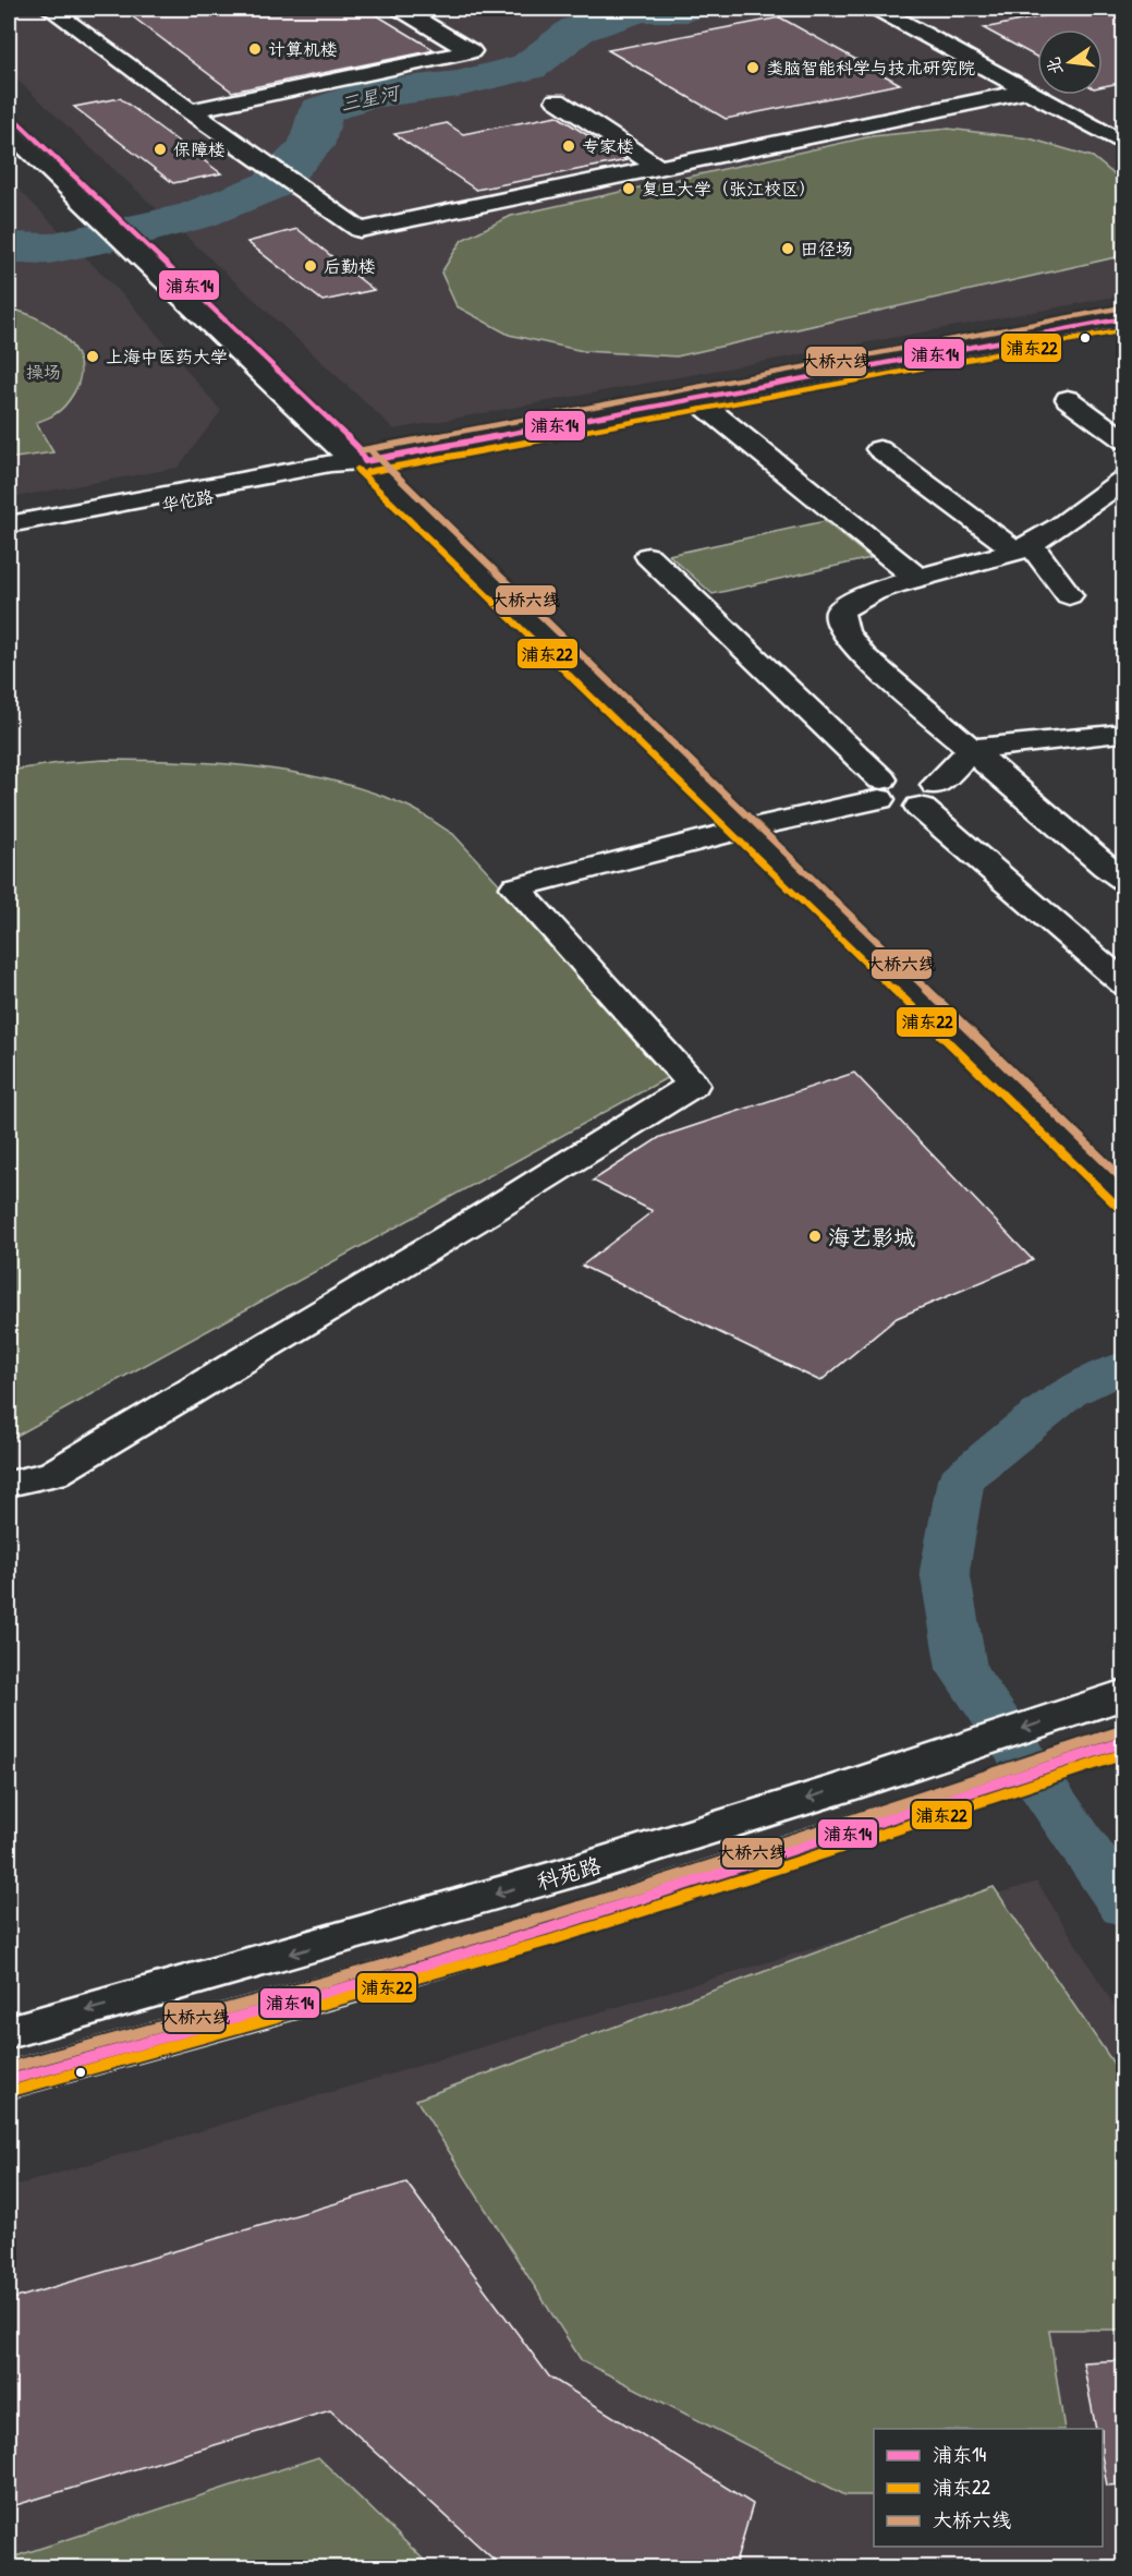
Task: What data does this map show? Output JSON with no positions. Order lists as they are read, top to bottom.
{
  "streets": {
    "street": ["华佗路", "科苑路"]
  },
  "water": ["三星河"],
  "parks": ["操场"],
  "places": [
    "计算机楼",
    "类脑智能科学与技术研究院",
    "专家楼",
    "保障楼",
    "复旦大学（张江校区）",
    "田径场",
    "后勤楼",
    "上海中医药大学",
    "海艺影城"
  ],
  "lines": ["transit line 浦东14", "transit line 大桥六线", "transit line 浦东22"],
  "legend": ["浦东14", "浦东22", "大桥六线"],
  "north": "left"
}
